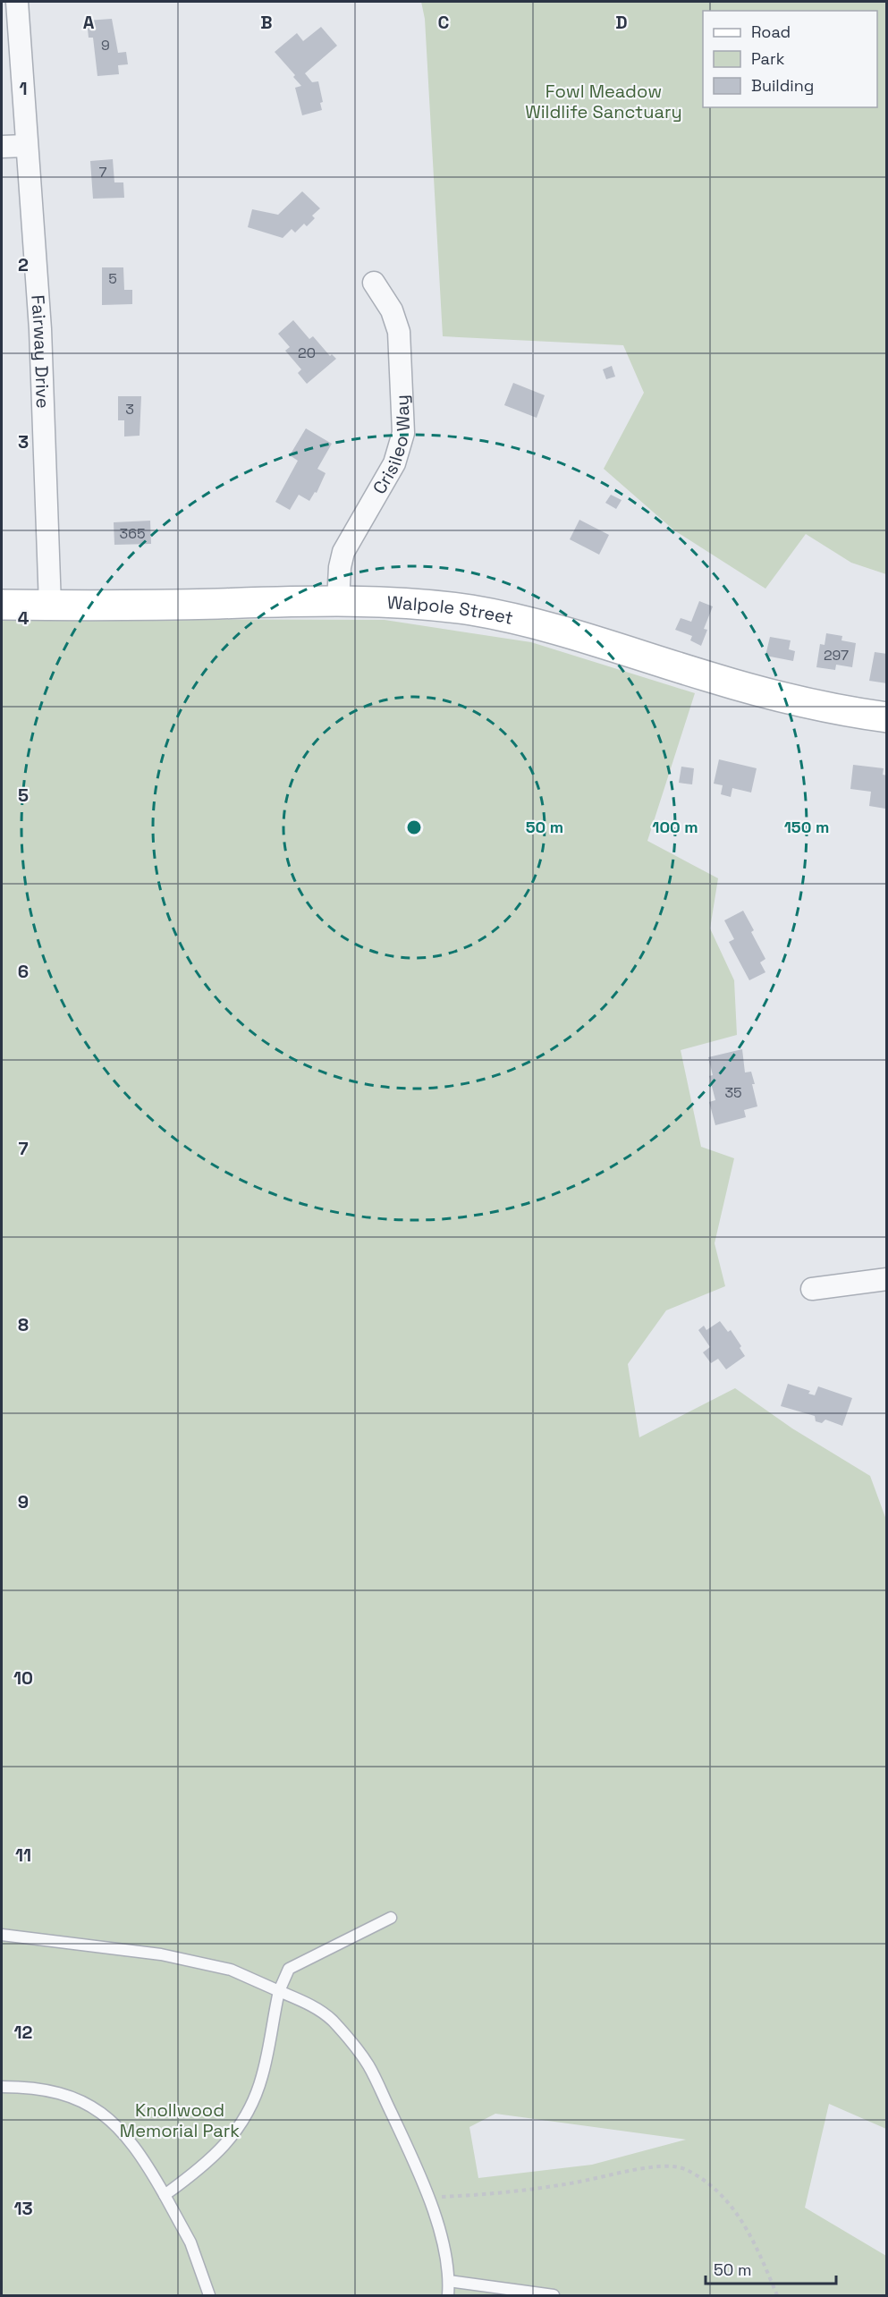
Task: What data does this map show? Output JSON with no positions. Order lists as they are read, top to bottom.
{
  "streets": {
    "main road": ["Walpole Street"],
    "street": ["Fairway Drive", "Crisileo Way"]
  },
  "crossings": [
    ["Fairway Drive", "Walpole Street"],
    ["Crisileo Way", "Walpole Street"]
  ],
  "parks": ["Fowl Meadow Wildlife Sanctuary", "Knollwood Memorial Park"],
  "house_numbers": [
    "9",
    "7",
    "5",
    "20",
    "3",
    "365",
    "297",
    "35"
  ],
  "legend": ["Road", "Park", "Building"],
  "scale_bar": "50 m",
  "grid": {
    "columns": [
      "A",
      "B",
      "C",
      "D"
    ],
    "rows": [
      "1",
      "2",
      "3",
      "4",
      "5",
      "6",
      "7",
      "8",
      "9",
      "10",
      "11",
      "12",
      "13"
    ]
  },
  "rings": ["50 m", "100 m", "150 m"]
}
